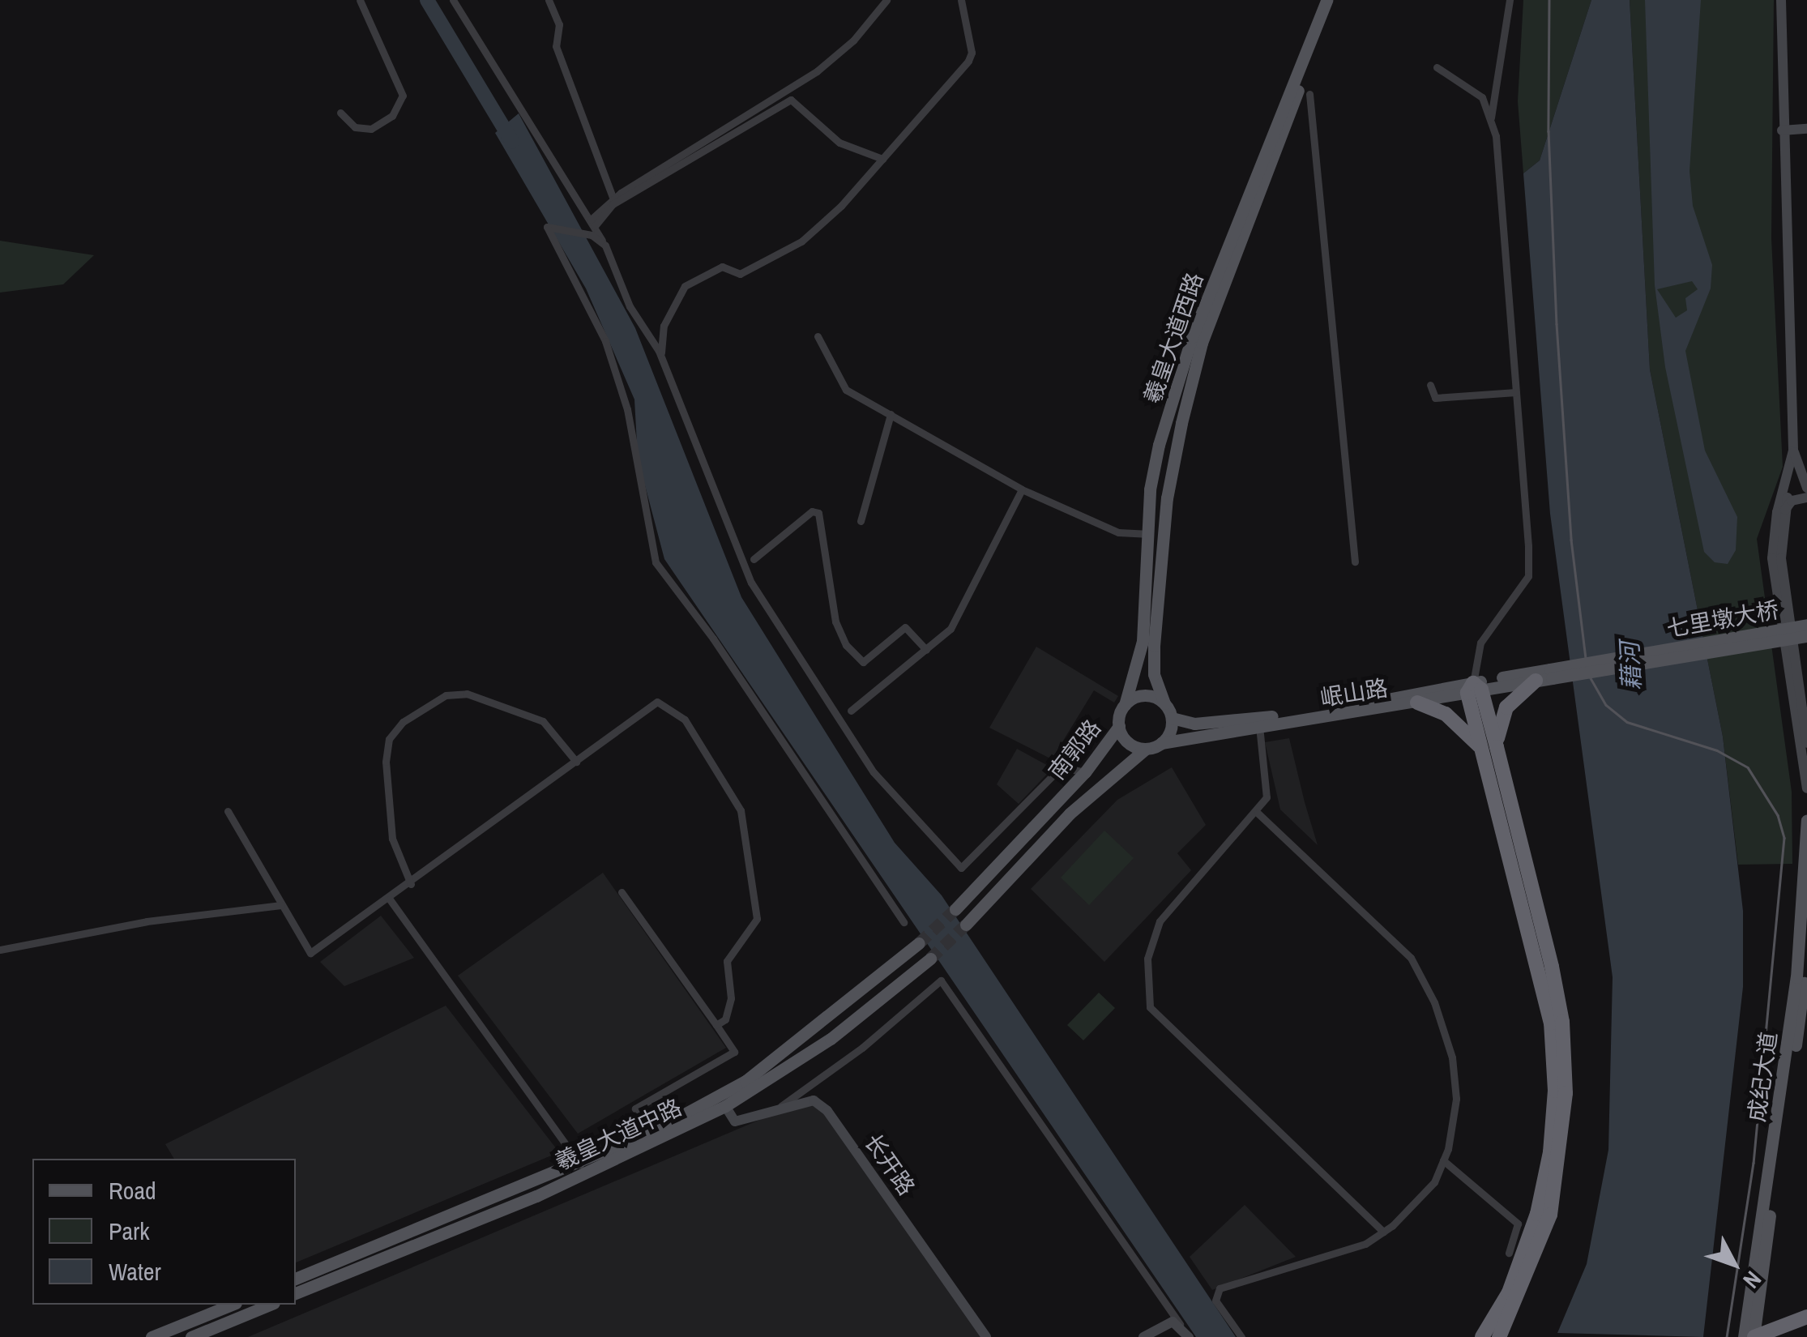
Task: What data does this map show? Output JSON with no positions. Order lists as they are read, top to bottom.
{
  "streets": {
    "main road": [
      "羲皇大道西路",
      "七里墩大桥",
      "岷山路",
      "南郭路",
      "成纪大道",
      "羲皇大道中路",
      "长开路"
    ]
  },
  "crossings": [
    ["羲皇大道西路", "岷山路"],
    ["羲皇大道西路", "南郭路"],
    ["七里墩大桥", "岷山路"],
    ["岷山路", "南郭路"],
    ["羲皇大道中路", "长开路"]
  ],
  "water": ["藉河"],
  "legend": ["Road", "Park", "Water"],
  "north": "bottom right"
}
